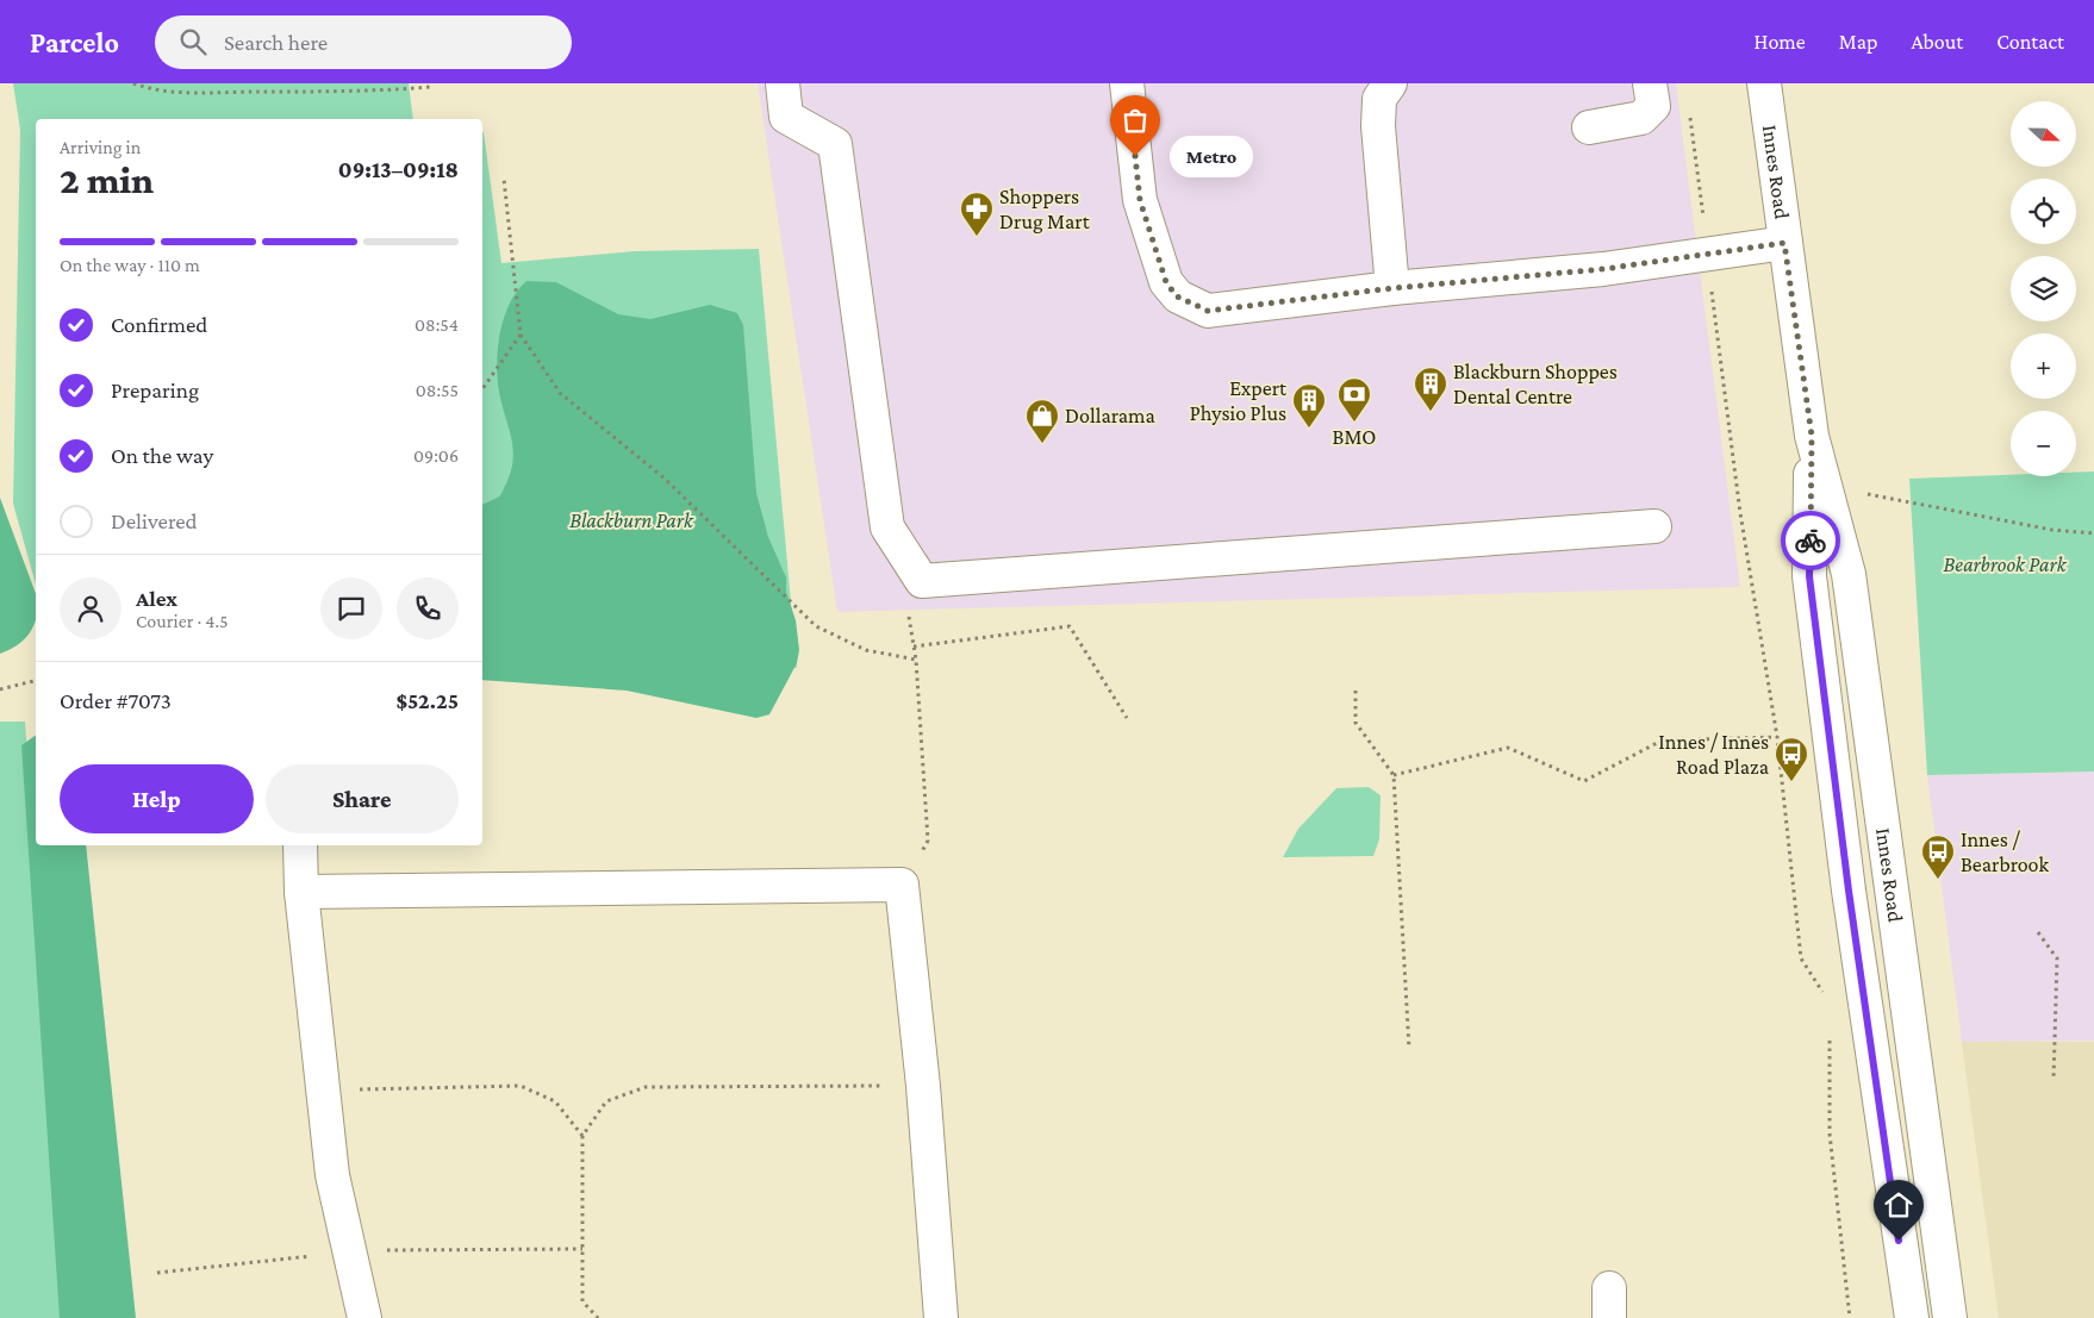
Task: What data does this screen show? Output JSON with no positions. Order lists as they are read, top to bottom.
{
  "streets": {
    "street": ["Innes Road"]
  },
  "parks": ["Blackburn Park", "Bearbrook Park"],
  "places": {
    "other": ["Metro"],
    "pharmacy": ["Shoppers Drug Mart"],
    "building": ["Blackburn Shoppes Dental Centre", "Expert Physio Plus"],
    "bank": ["BMO"],
    "shop": ["Dollarama"],
    "bus stop": ["Innes / Innes Road Plaza", "Innes / Bearbrook"]
  },
  "north": "right",
  "page": {
    "header": "Parcelo",
    "search": "Search here",
    "nav": [
      "Home",
      "Map",
      "About",
      "Contact"
    ],
    "map_buttons": ["+", "−"],
    "heading": ["2 min", "Arriving in", "09:13–09:18"],
    "panel": [
      "Alex",
      "Courier · 4.5",
      "Order #7073",
      "$52.25"
    ],
    "bubble": "Metro",
    "bar": "On the way · 110 m",
    "list": [
      ["Confirmed", "08:54"],
      ["Preparing", "08:55"],
      ["On the way", "09:06"],
      "Delivered"
    ],
    "buttons": ["Help", "Share"]
  }
}
